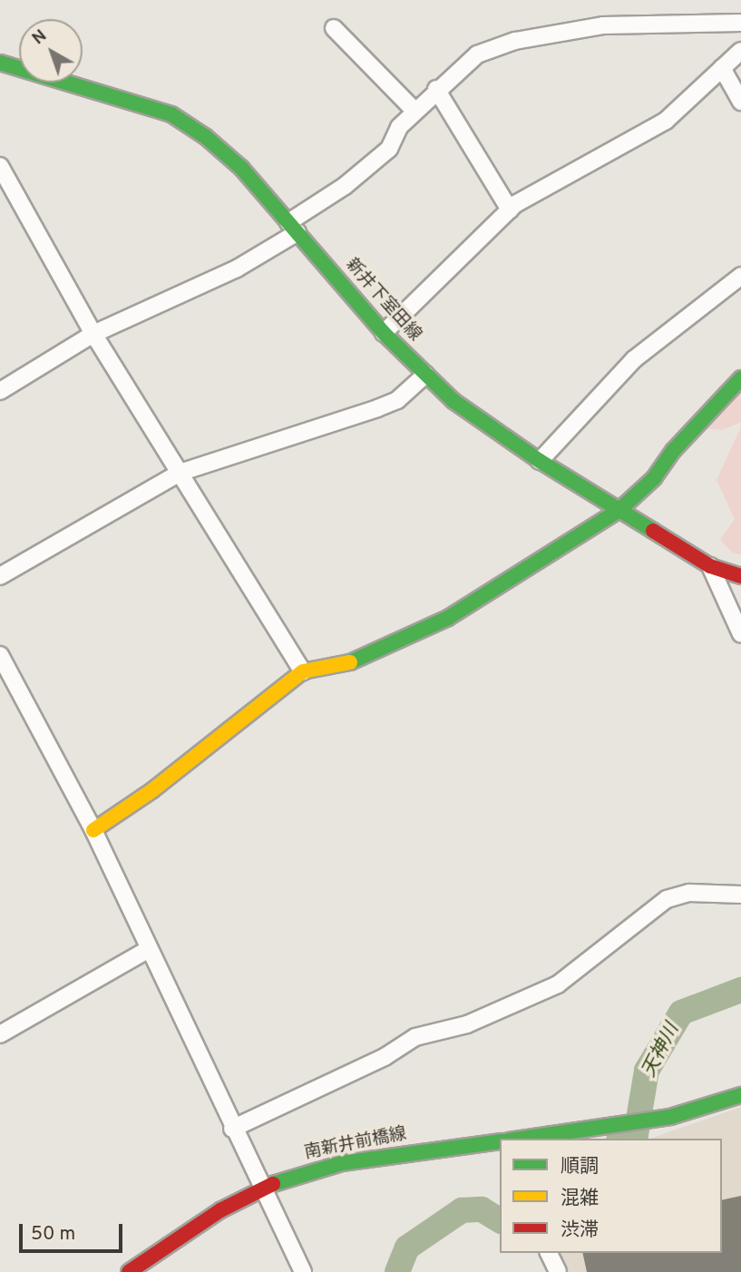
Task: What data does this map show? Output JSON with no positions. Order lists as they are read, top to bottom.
{
  "streets": {
    "main road": ["新井下室田線", "南新井前橋線"]
  },
  "water": ["天神川"],
  "legend": ["順調", "混雑", "渋滞"],
  "scale_bar": "50 m",
  "north": "top left"
}
